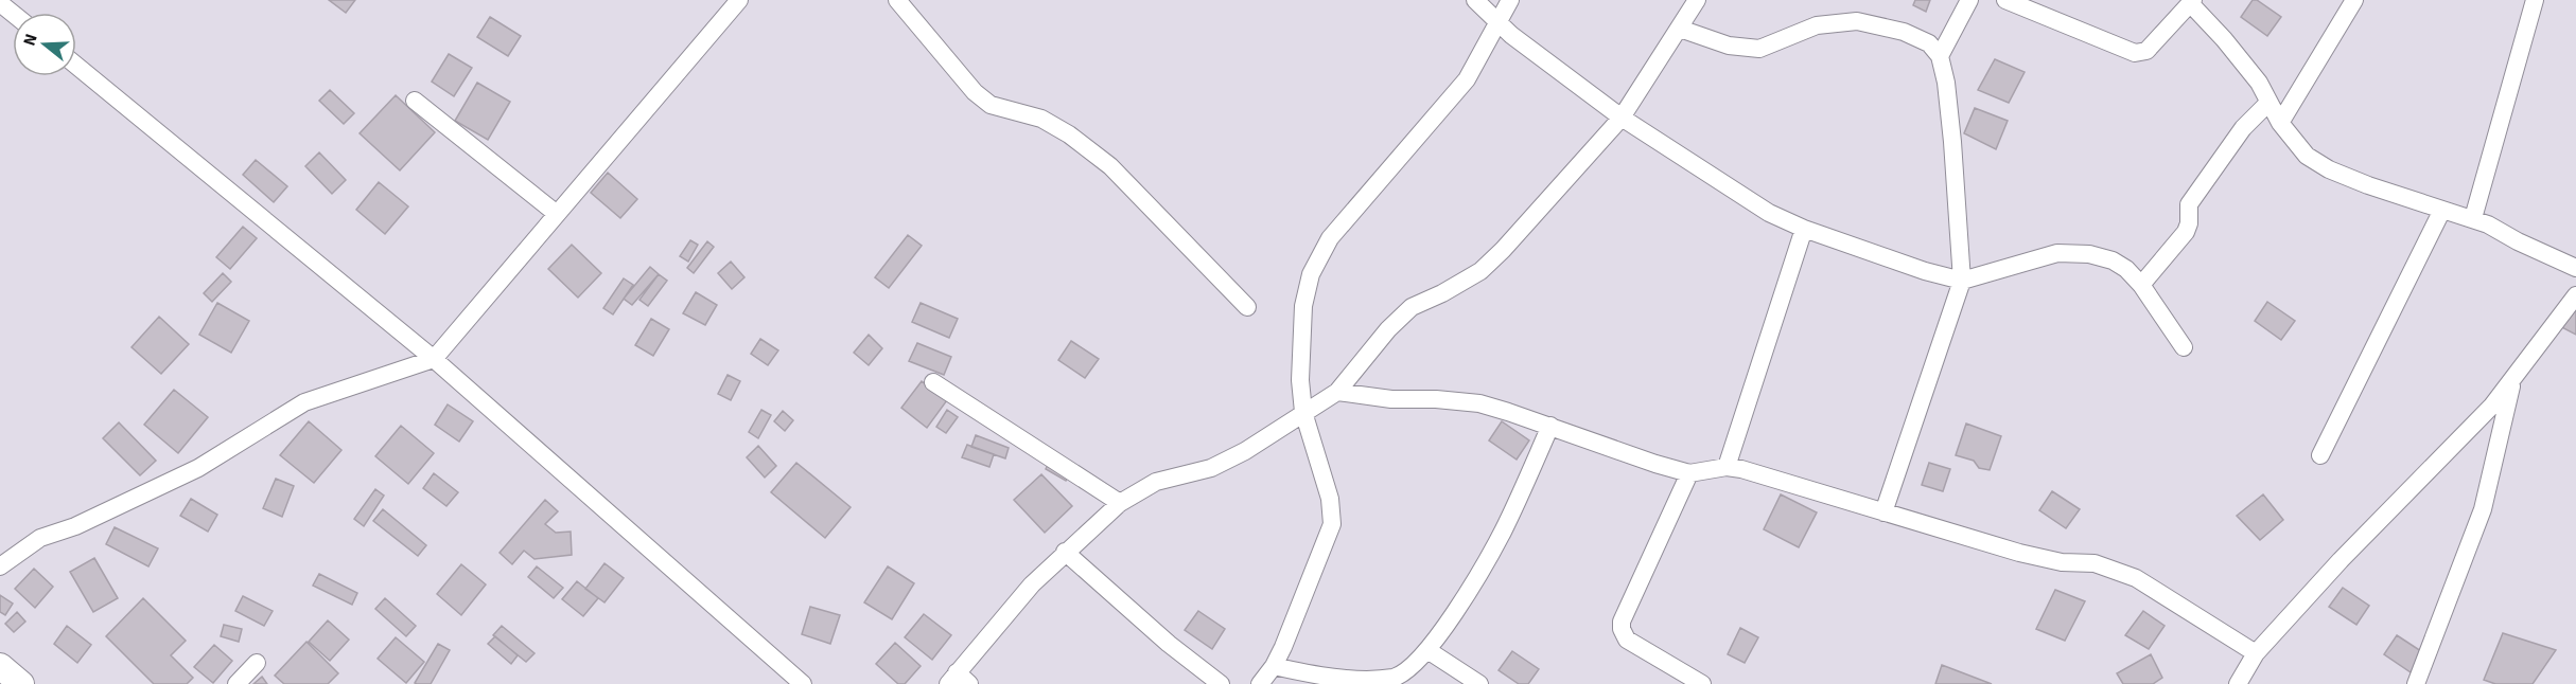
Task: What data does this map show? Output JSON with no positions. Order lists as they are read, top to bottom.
{
  "north": "left"
}
